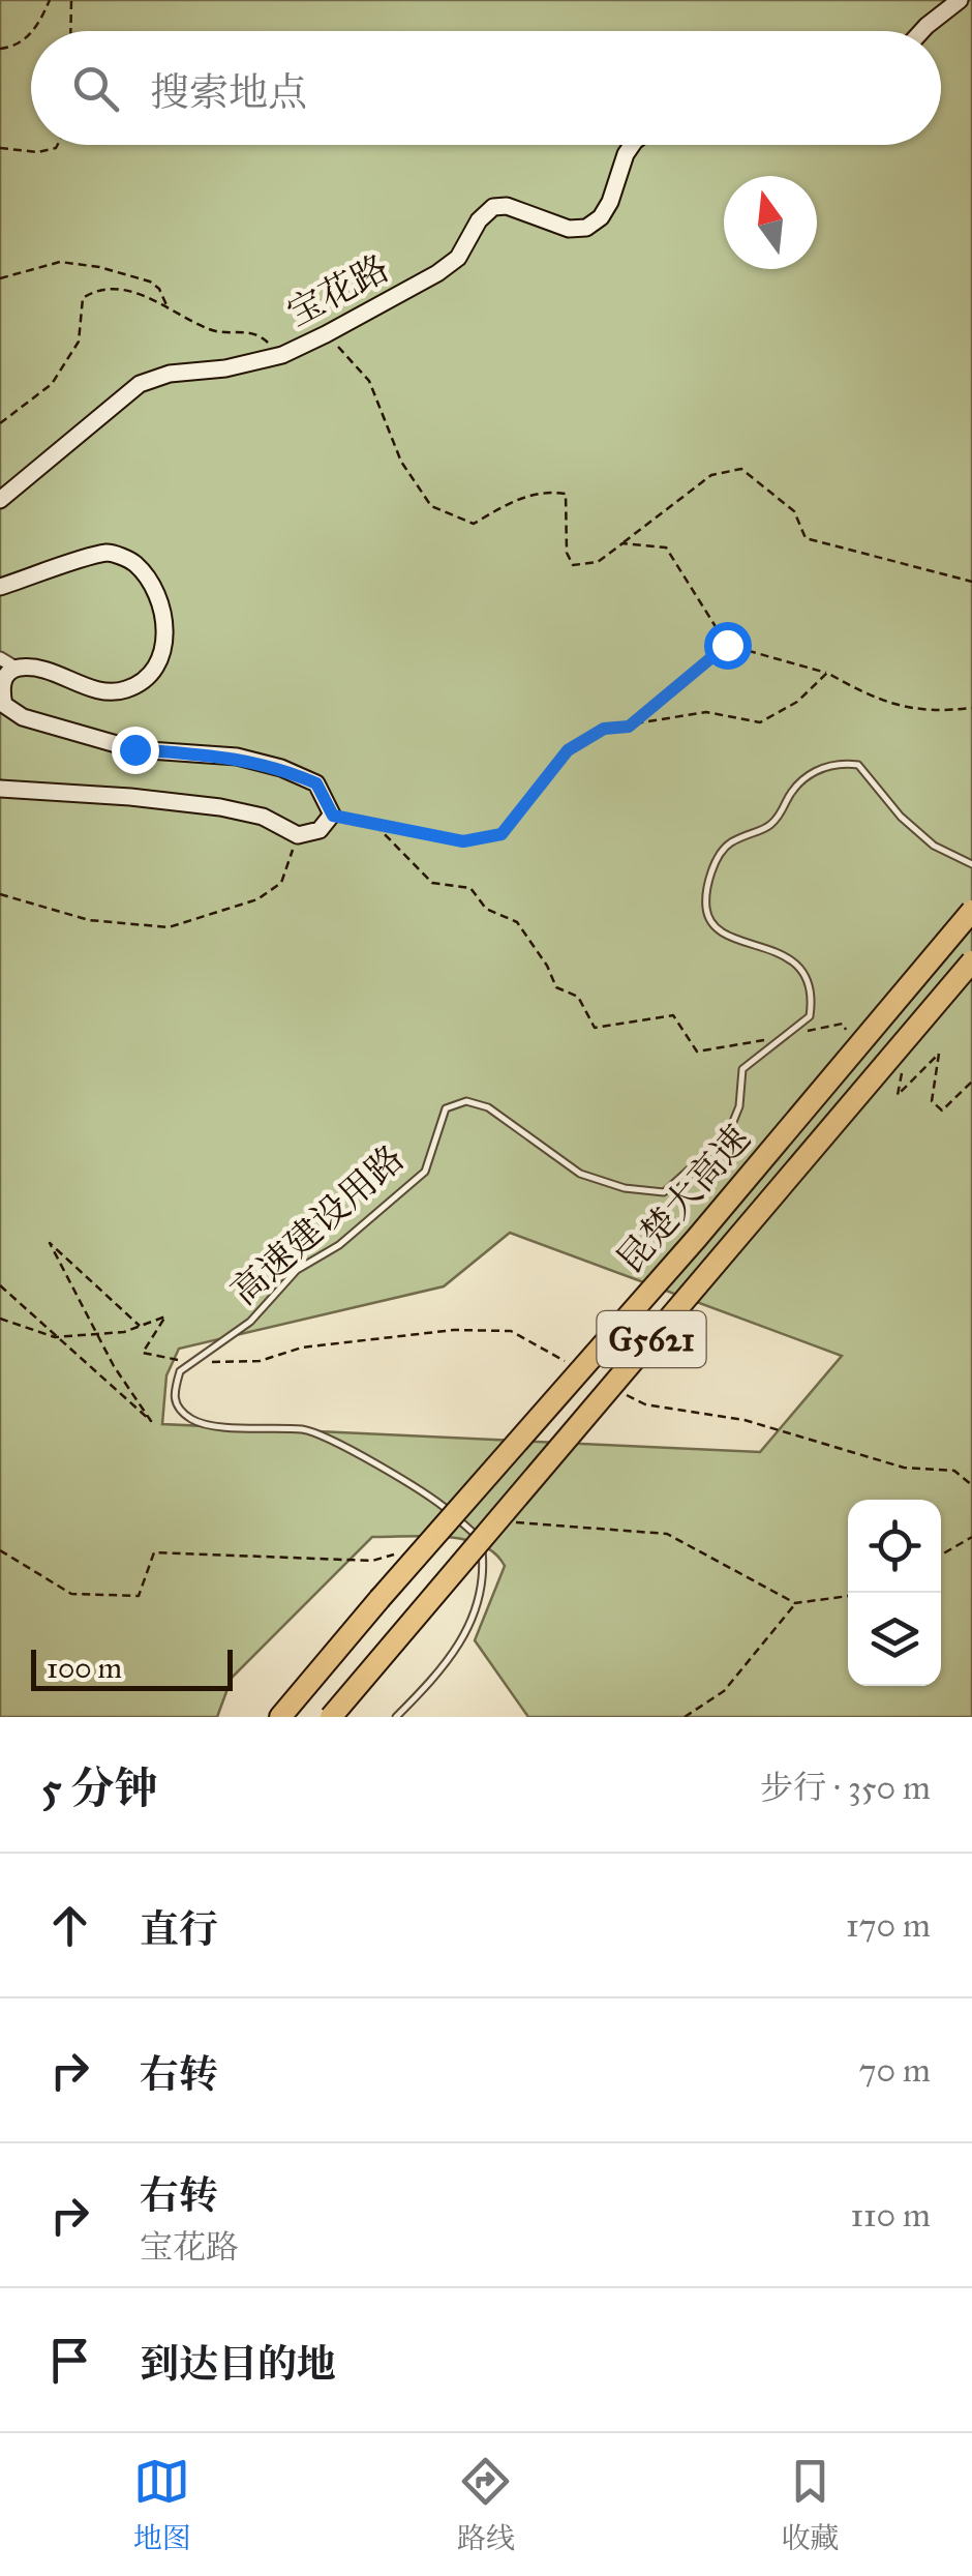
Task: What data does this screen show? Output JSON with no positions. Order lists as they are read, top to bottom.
{
  "streets": {
    "highway": ["昆楚大高速", "G5621"],
    "main road": ["宝花路"],
    "lane": ["高速建设用路"]
  },
  "scale_bar": "100 m",
  "north": "top",
  "page": {
    "search": "搜索地点",
    "scale": "100 m",
    "heading": ["5 分钟", "步行 · 350 m"],
    "list": [
      ["直行", "170 m"],
      ["右转", "70 m"],
      ["右转", "宝花路", "110 m"],
      "到达目的地"
    ],
    "nav": ["地图", "路线", "收藏"]
  }
}
